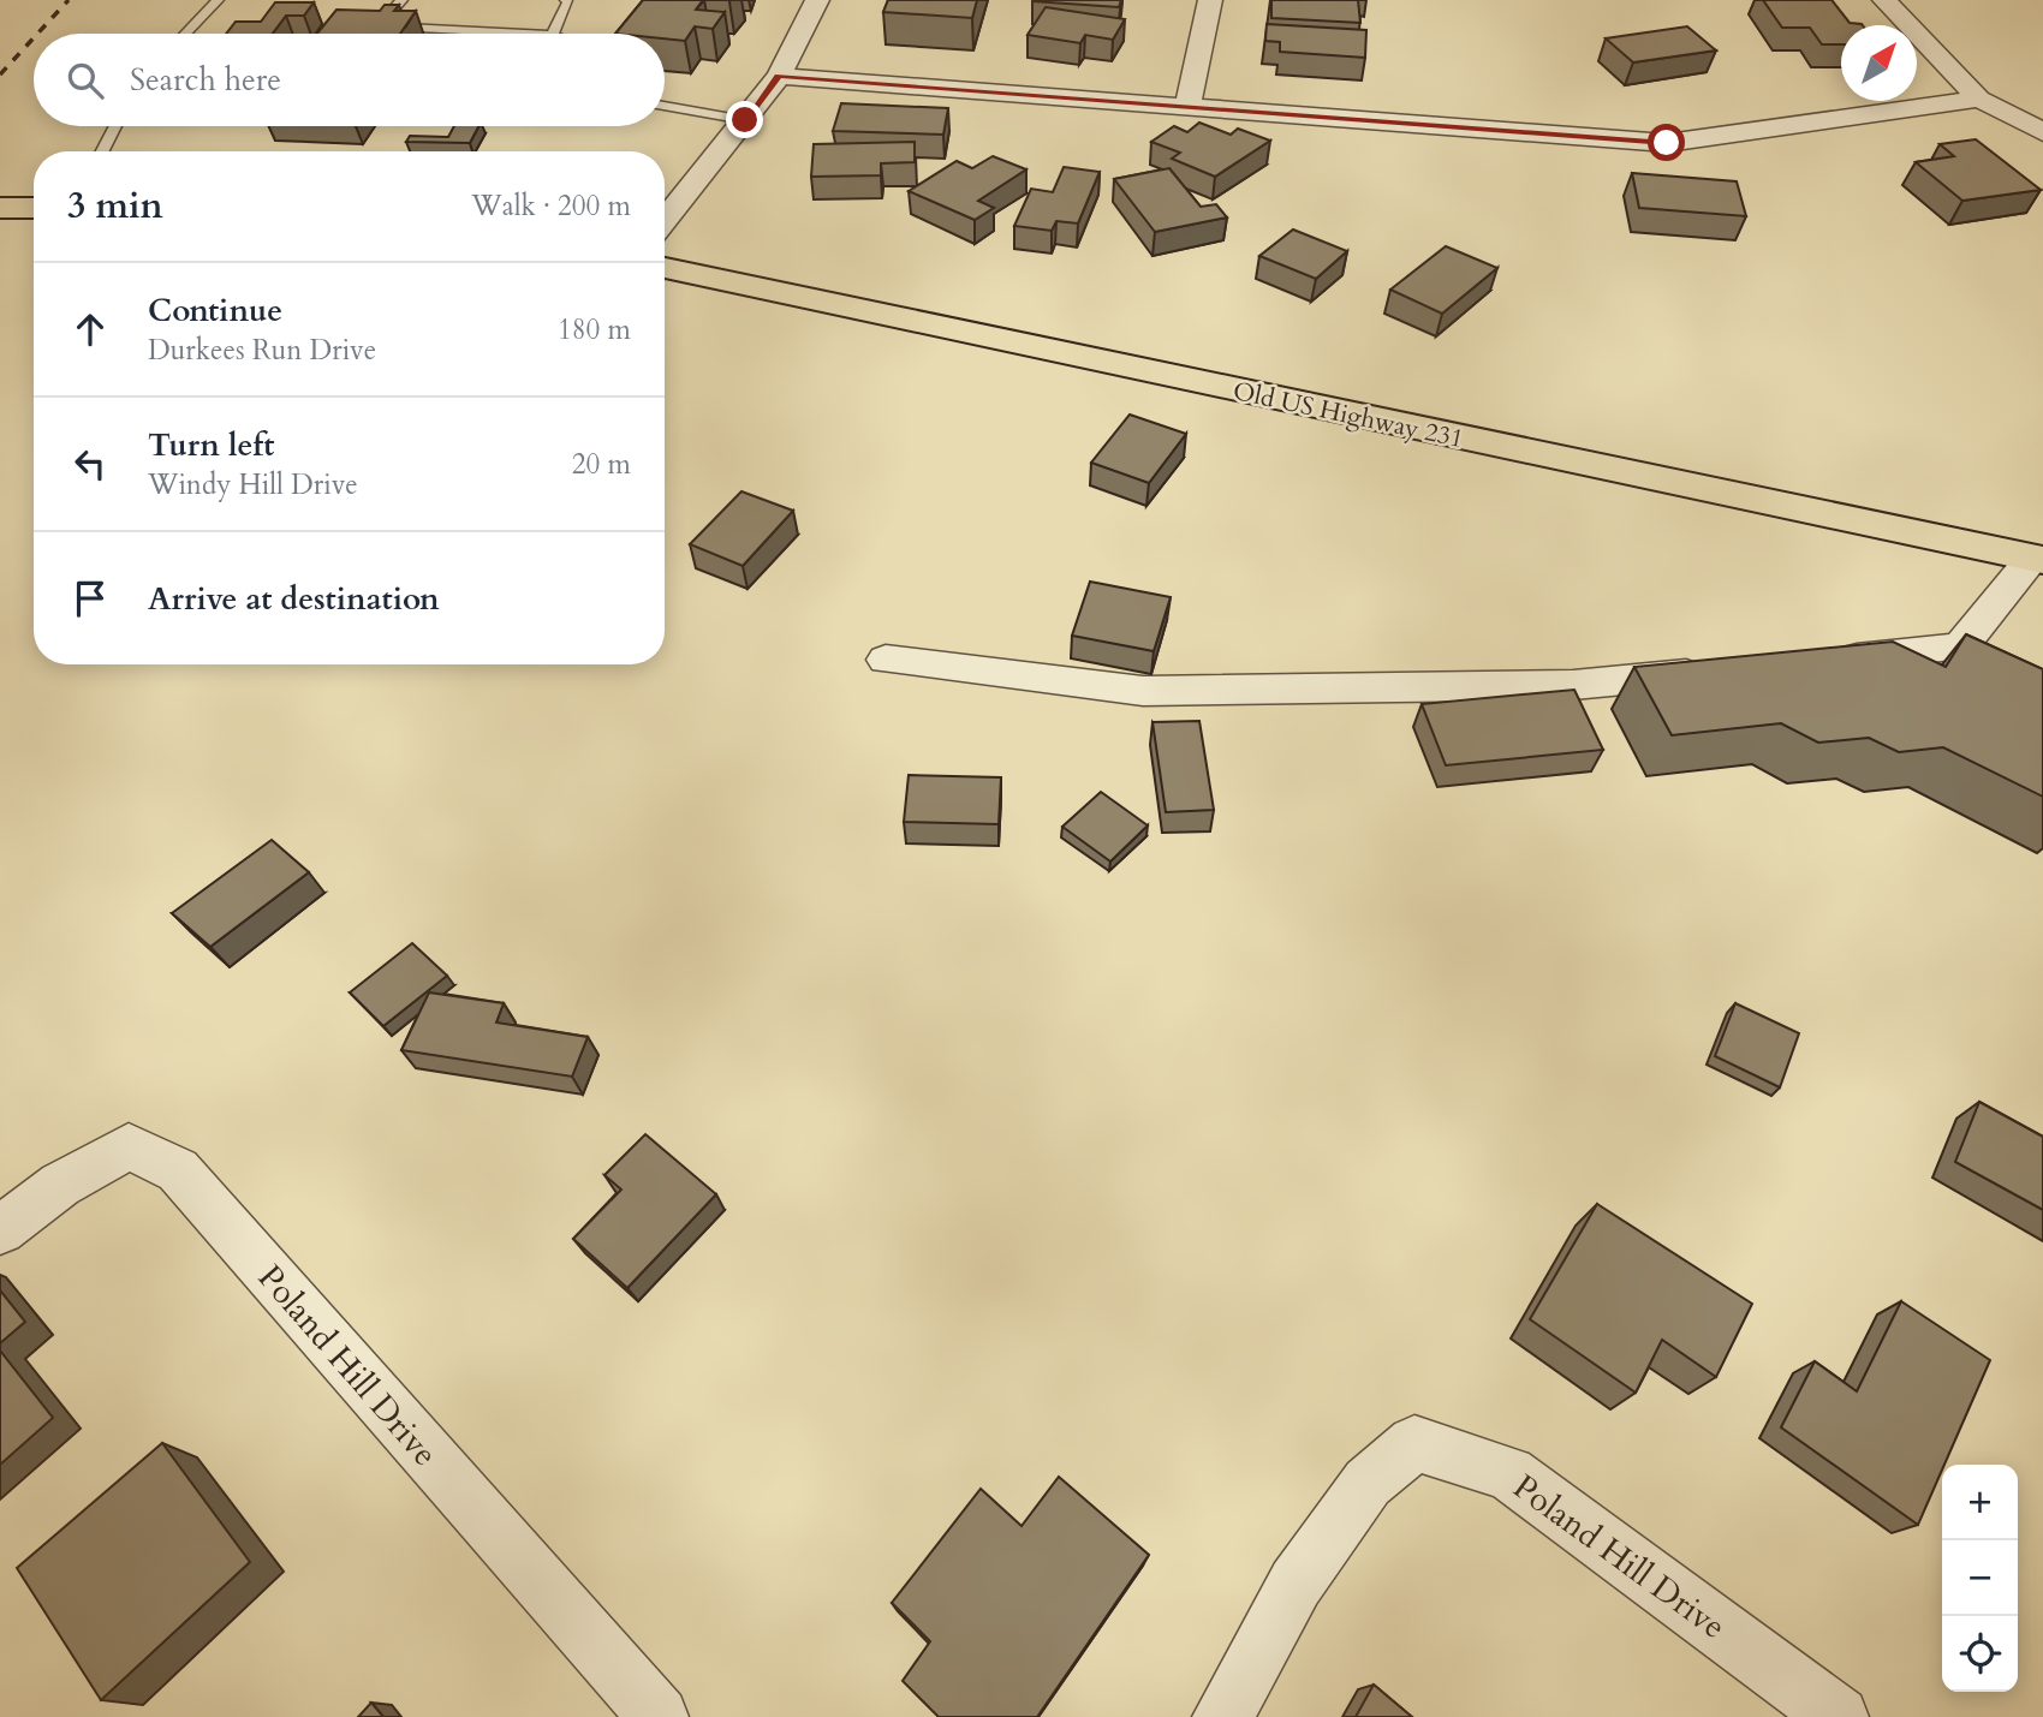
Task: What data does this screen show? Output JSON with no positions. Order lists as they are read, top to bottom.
{
  "streets": {
    "main road": ["Old US Highway 231"],
    "street": ["Poland Hill Drive"]
  },
  "north": "top right",
  "page": {
    "search": "Search here",
    "heading": ["3 min", "Walk · 200 m"],
    "list": [
      ["Continue", "Durkees Run Drive", "180 m"],
      ["Turn left", "Windy Hill Drive", "20 m"],
      "Arrive at destination"
    ],
    "map_buttons": ["+", "−"]
  }
}
